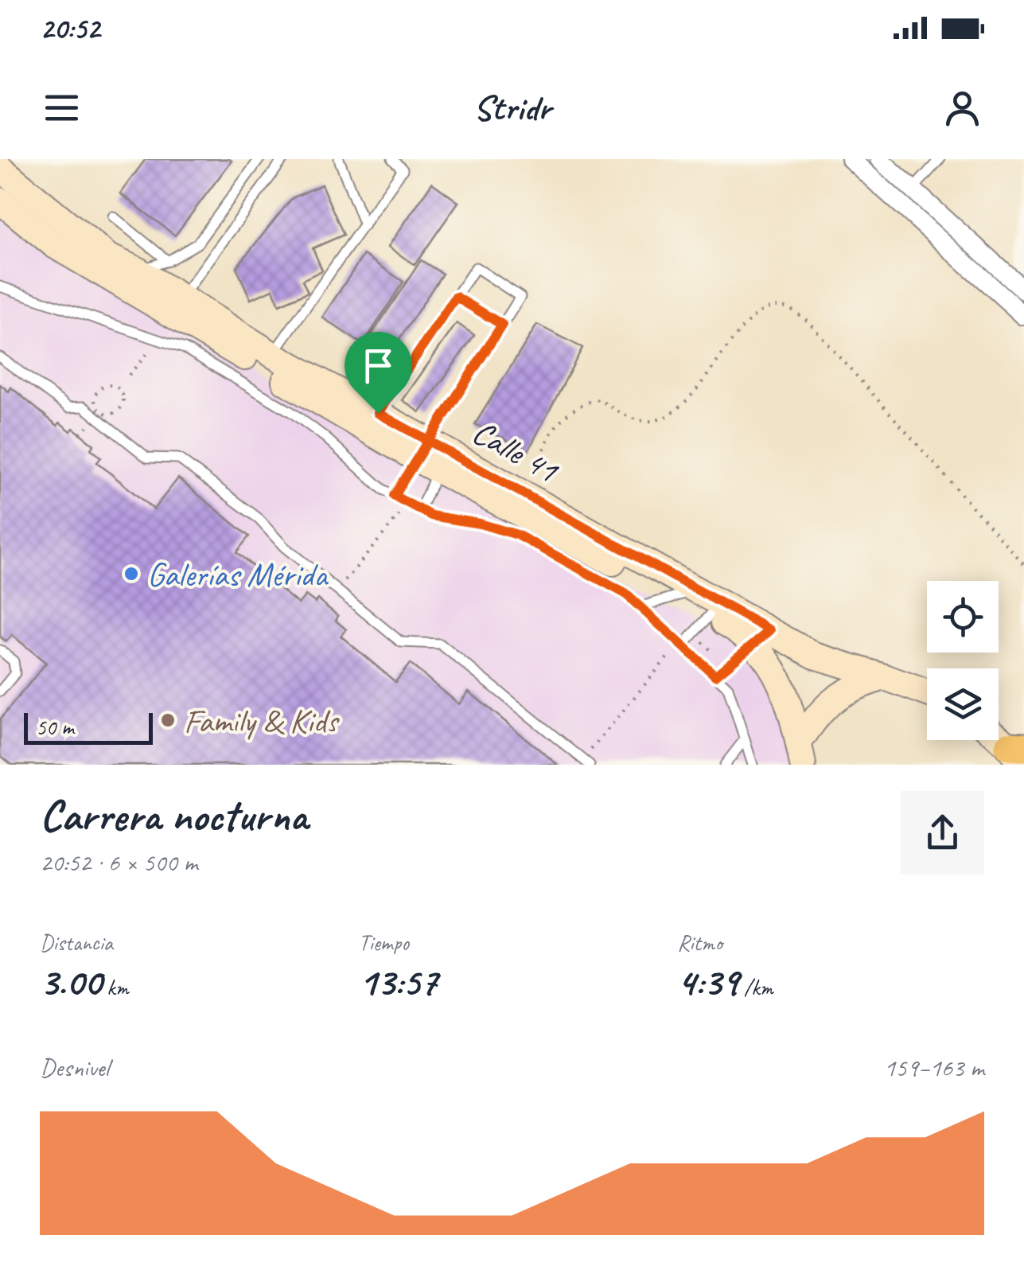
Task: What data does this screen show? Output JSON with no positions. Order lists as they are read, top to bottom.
{
  "streets": {
    "main road": ["Calle 41"]
  },
  "places": ["Galerías Mérida", "Family & Kids"],
  "scale_bar": "50 m",
  "page": {
    "status": "20:52",
    "header": "Stridr",
    "scale": "50 m",
    "heading": ["Carrera nocturna", "20:52 · 6 × 500 m"],
    "stats": [
      ["Distancia", "3.00 km"],
      ["Tiempo", "13:57"],
      ["Ritmo", "4:39 /km"]
    ],
    "chart": ["Desnivel", "159–163 m"]
  }
}
